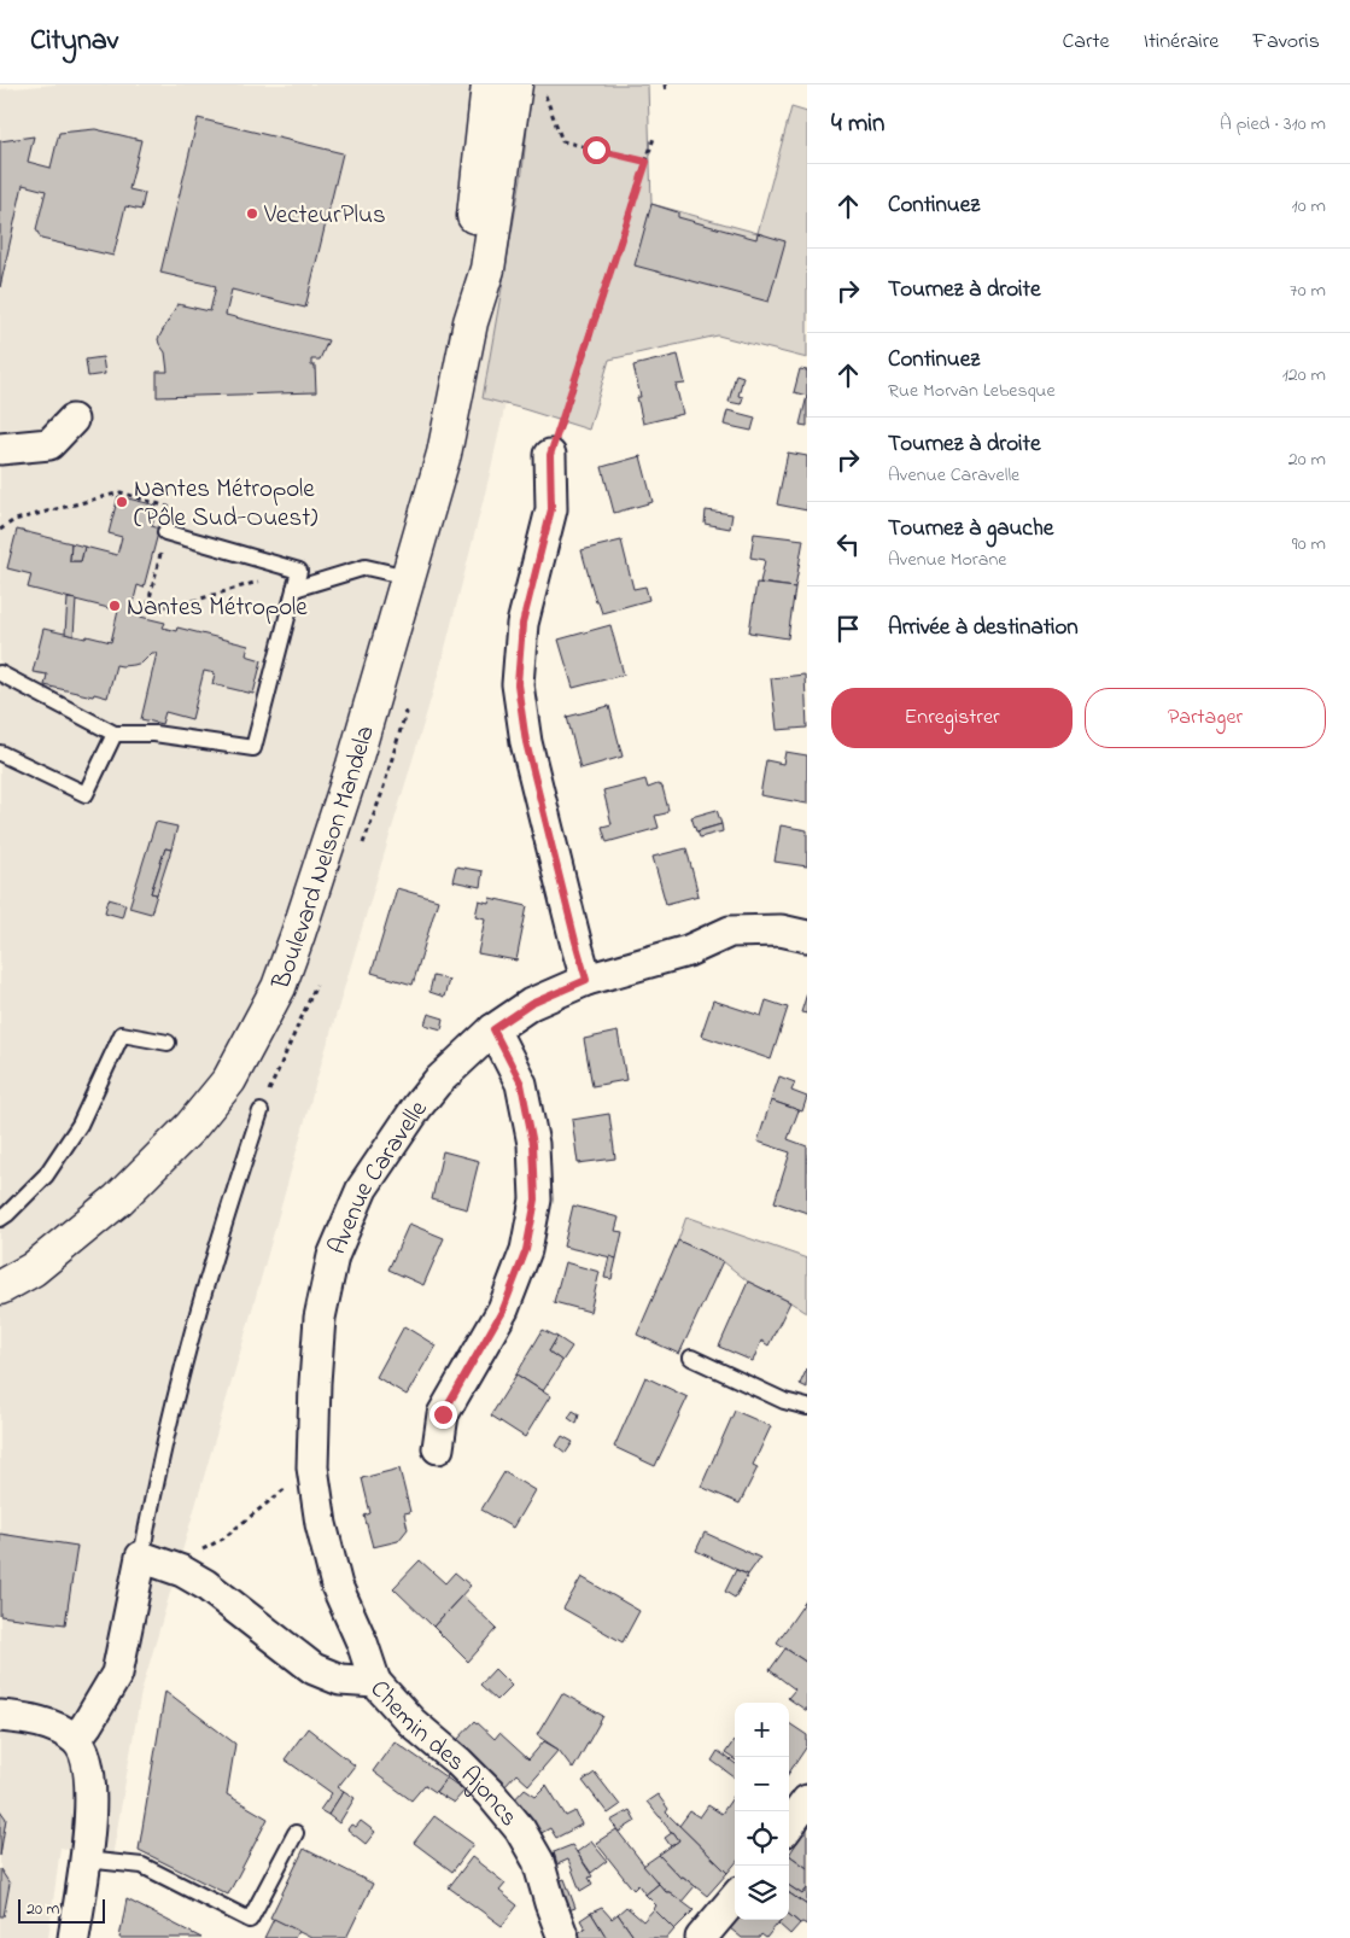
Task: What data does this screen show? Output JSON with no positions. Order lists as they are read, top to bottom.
{
  "streets": {
    "street": ["Boulevard Nelson Mandela", "Avenue Caravelle", "Chemin des Ajoncs"]
  },
  "crossings": [
    ["Avenue Caravelle", "Chemin des Ajoncs"]
  ],
  "places": ["VecteurPlus", "Nantes Métropole (Pôle Sud-Ouest)", "Nantes Métropole"],
  "scale_bar": "20 m",
  "page": {
    "header": "Citynav",
    "nav": ["Carte", "Itinéraire", "Favoris"],
    "heading": ["4 min", "À pied · 310 m"],
    "list": [
      ["Continuez", "10 m"],
      ["Tournez à droite", "70 m"],
      ["Continuez", "Rue Morvan Lebesque", "120 m"],
      ["Tournez à droite", "Avenue Caravelle", "20 m"],
      ["Tournez à gauche", "Avenue Morane", "90 m"],
      "Arrivée à destination"
    ],
    "buttons": ["Enregistrer", "Partager"],
    "map_buttons": ["+", "−"],
    "scale": "20 m"
  }
}
